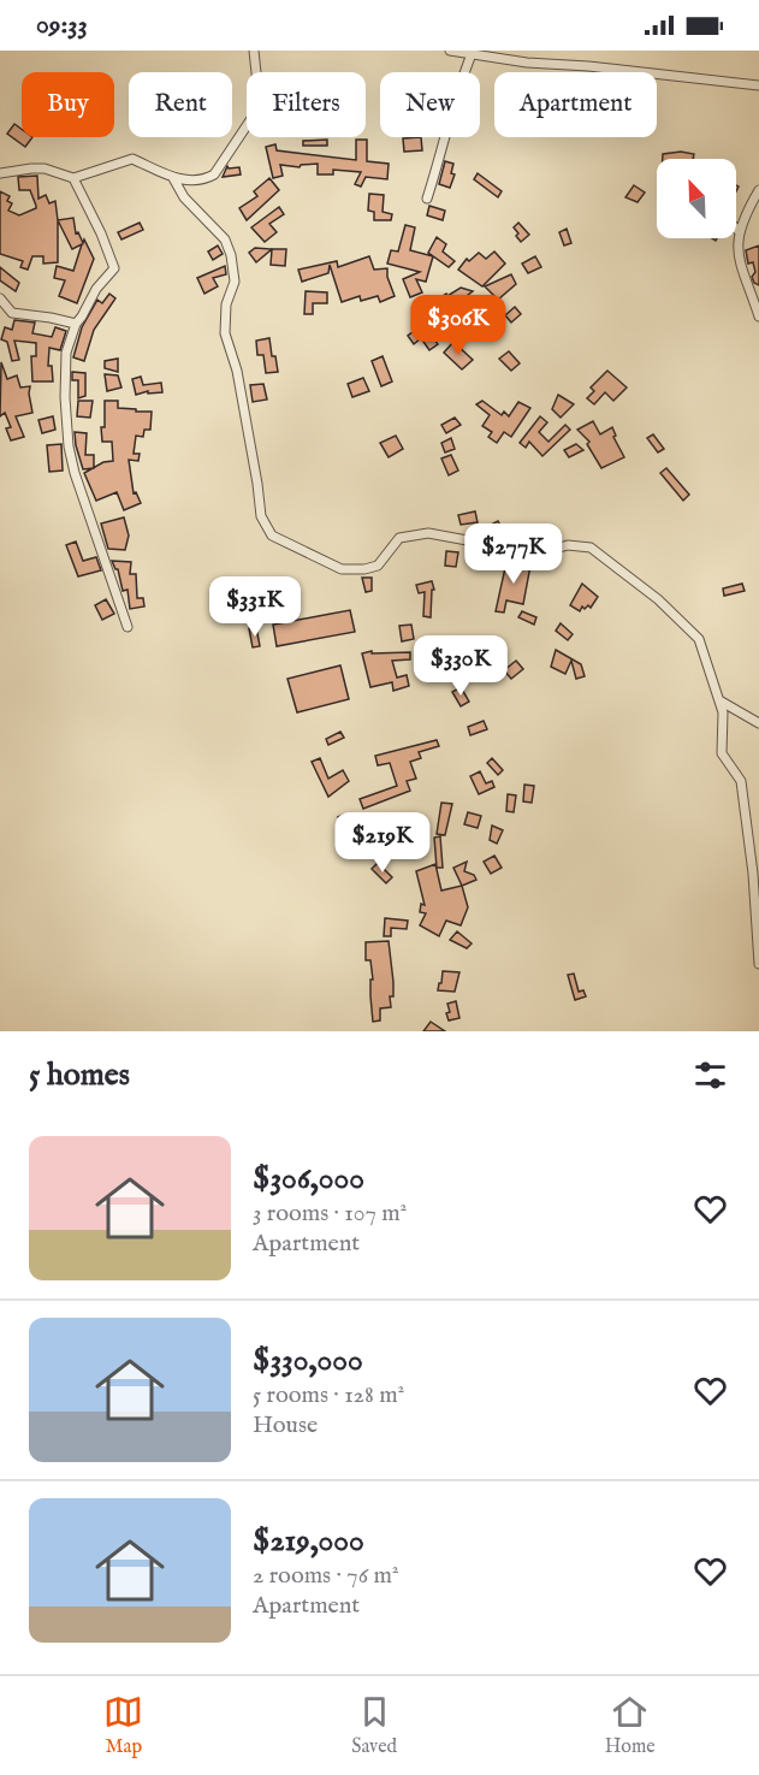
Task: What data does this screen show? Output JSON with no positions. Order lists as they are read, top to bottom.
{
  "north": "top left",
  "page": {
    "status": "09:33",
    "chip": [
      "Buy",
      "Rent",
      "Filters",
      "New",
      "Apartment"
    ],
    "price": [
      "$306K",
      "$277K",
      "$331K",
      "$330K",
      "$219K"
    ],
    "heading": "5 homes",
    "list": [
      {
        "name": "$306,000",
        "note": "3 rooms · 107 m² · Apartment"
      },
      {
        "name": "$330,000",
        "note": "5 rooms · 128 m² · House"
      },
      {
        "name": "$219,000",
        "note": "2 rooms · 76 m² · Apartment"
      }
    ],
    "tabs": ["Map", "Saved", "Home"]
  }
}
